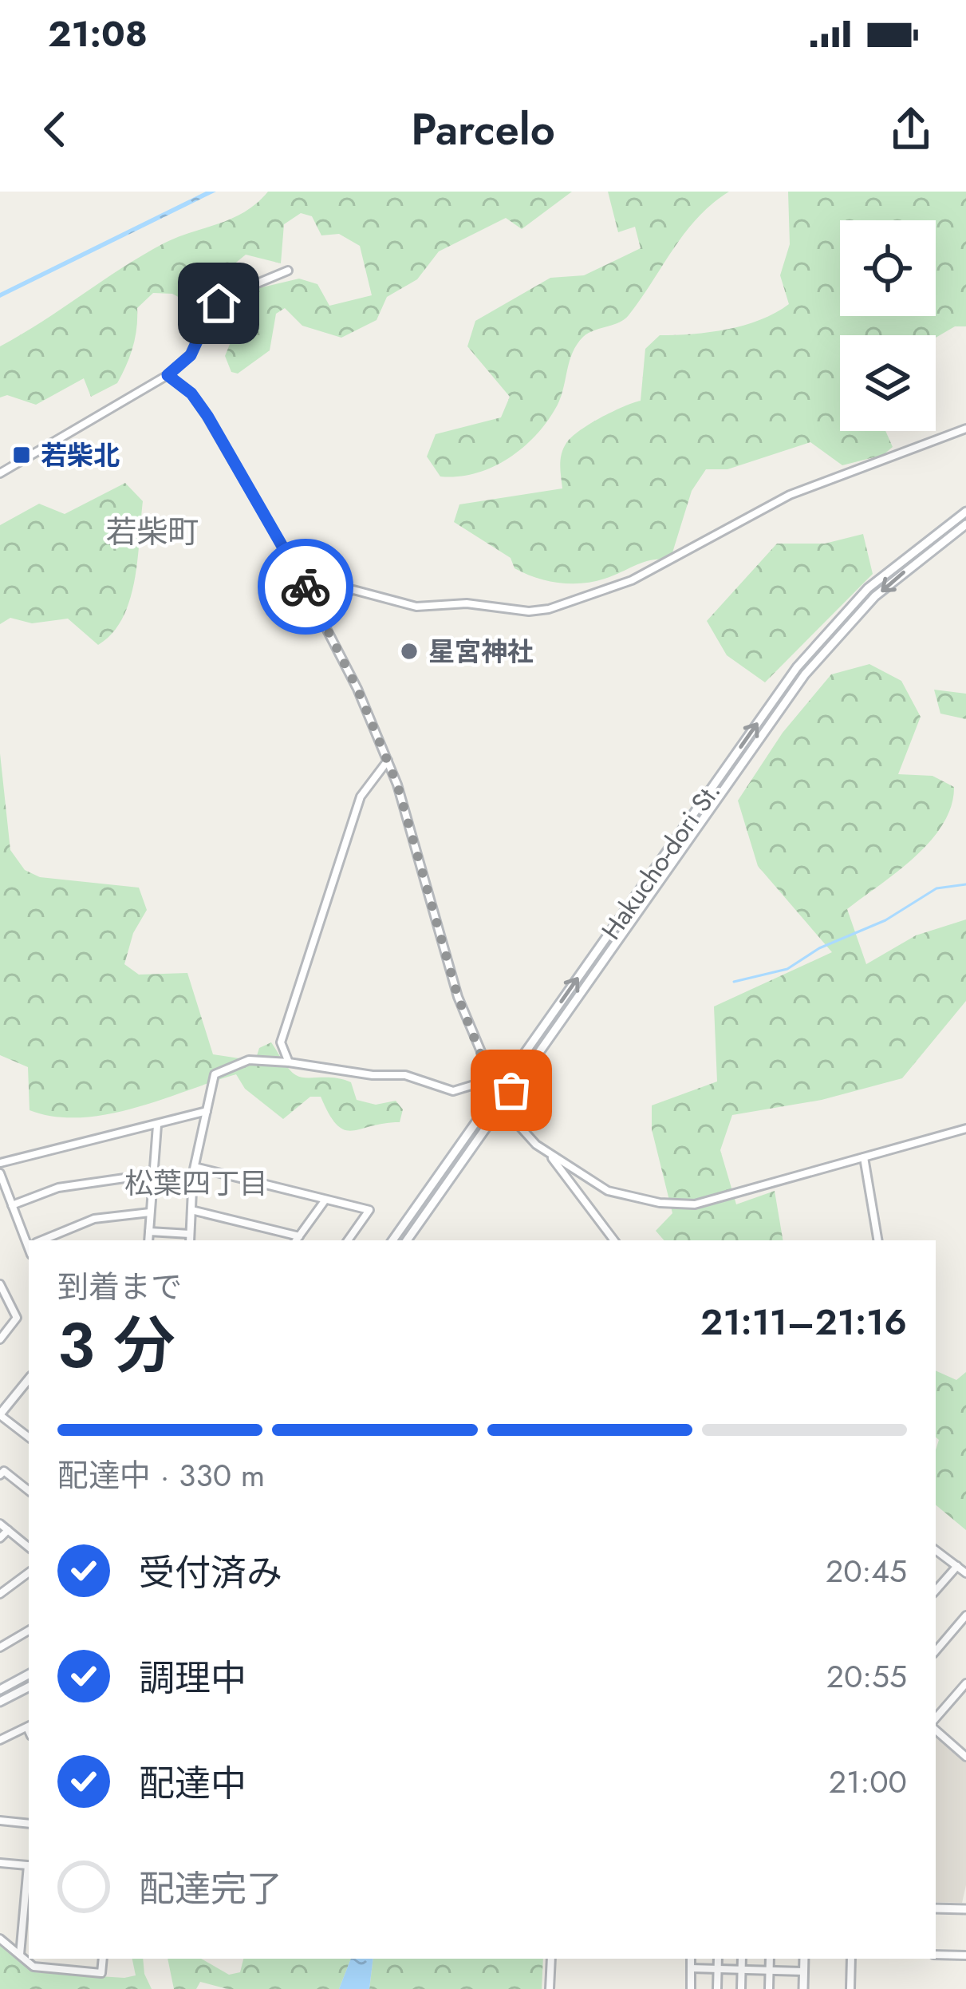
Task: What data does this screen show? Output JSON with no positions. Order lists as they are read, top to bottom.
{
  "streets": {
    "main road": ["Hakucho-dori St."]
  },
  "districts": ["若柴町", "松葉四丁目"],
  "places": {
    "transit": ["若柴北"],
    "other": ["星宮神社"]
  },
  "page": {
    "status": "21:08",
    "header": "Parcelo",
    "heading": ["3 分", "到着まで", "21:11–21:16"],
    "bar": "配達中 · 330 m",
    "list": [
      ["受付済み", "20:45"],
      ["調理中", "20:55"],
      ["配達中", "21:00"],
      "配達完了"
    ]
  }
}
